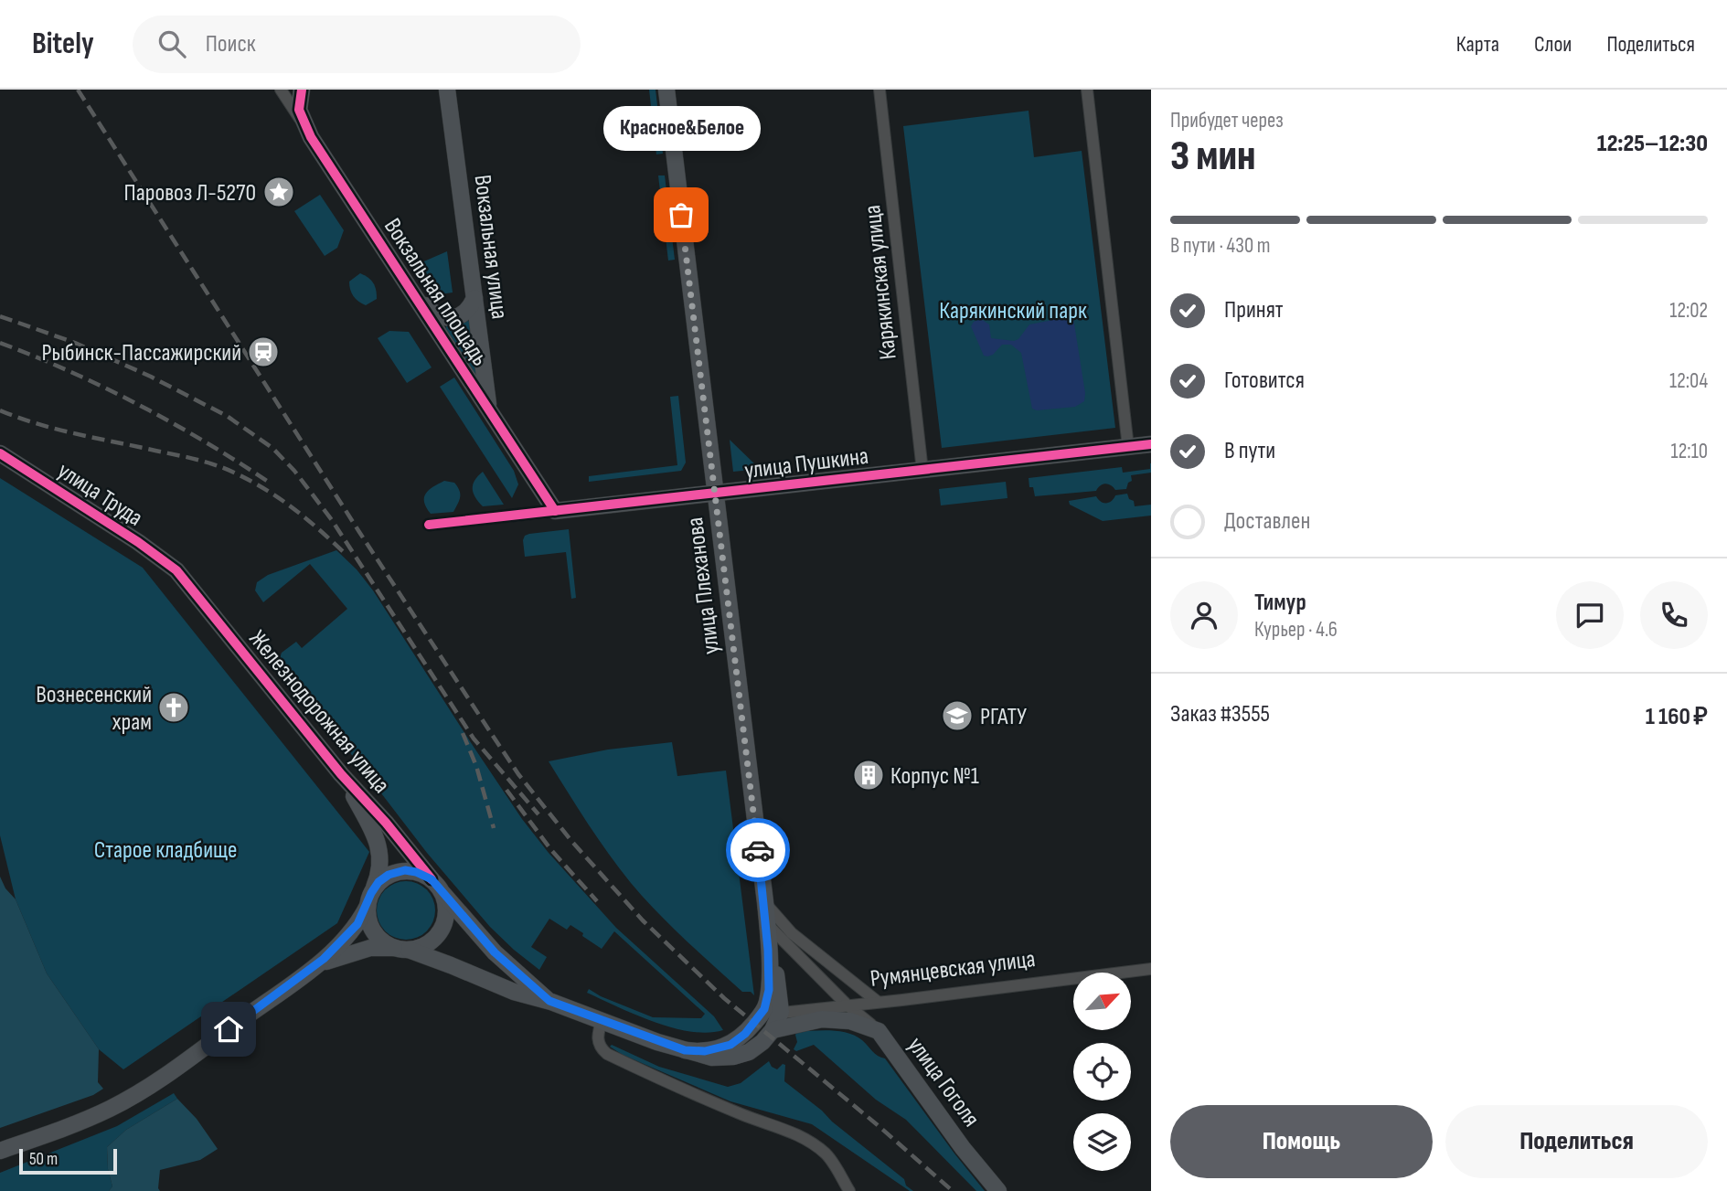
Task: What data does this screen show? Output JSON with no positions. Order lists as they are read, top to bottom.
{
  "streets": {
    "street": [
      "Вокзальная улица",
      "Карякинская улица",
      "Вокзальная площадь",
      "улица Пушкина",
      "улица Труда",
      "улица Плеханова",
      "Железнодорожная улица",
      "Румянцевская улица",
      "улица Гоголя"
    ]
  },
  "crossings": [
    ["Вокзальная улица", "Вокзальная площадь"],
    ["Карякинская улица", "улица Пушкина"],
    ["Вокзальная площадь", "улица Пушкина"],
    ["улица Пушкина", "улица Плеханова"],
    ["улица Труда", "Железнодорожная улица"],
    ["улица Плеханова", "Железнодорожная улица"],
    ["улица Плеханова", "Румянцевская улица"],
    ["улица Плеханова", "улица Гоголя"],
    ["Железнодорожная улица", "Румянцевская улица"],
    ["Румянцевская улица", "улица Гоголя"]
  ],
  "parks": ["Карякинский парк", "Старое кладбище"],
  "places": {
    "place": ["Паровоз Л-5270"],
    "other": ["Красное&Белое"],
    "station": ["Рыбинск-Пассажирский"],
    "church": ["Вознесенский храм"],
    "school or university": ["РГАТУ"],
    "building": ["Корпус №1"]
  },
  "scale_bar": "50 m",
  "north": "top right",
  "page": {
    "header": "Bitely",
    "search": "Поиск",
    "nav": ["Карта", "Слои", "Поделиться"],
    "heading": ["3 мин", "Прибудет через", "12:25–12:30"],
    "panel": [
      "Тимур",
      "Курьер · 4.6",
      "Заказ #3555",
      "1 160 ₽"
    ],
    "bubble": "Красное&Белое",
    "bar": "В пути · 430 m",
    "list": [
      ["Принят", "12:02"],
      ["Готовится", "12:04"],
      ["В пути", "12:10"],
      "Доставлен"
    ],
    "buttons": ["Помощь", "Поделиться"],
    "scale": "50 m"
  }
}
